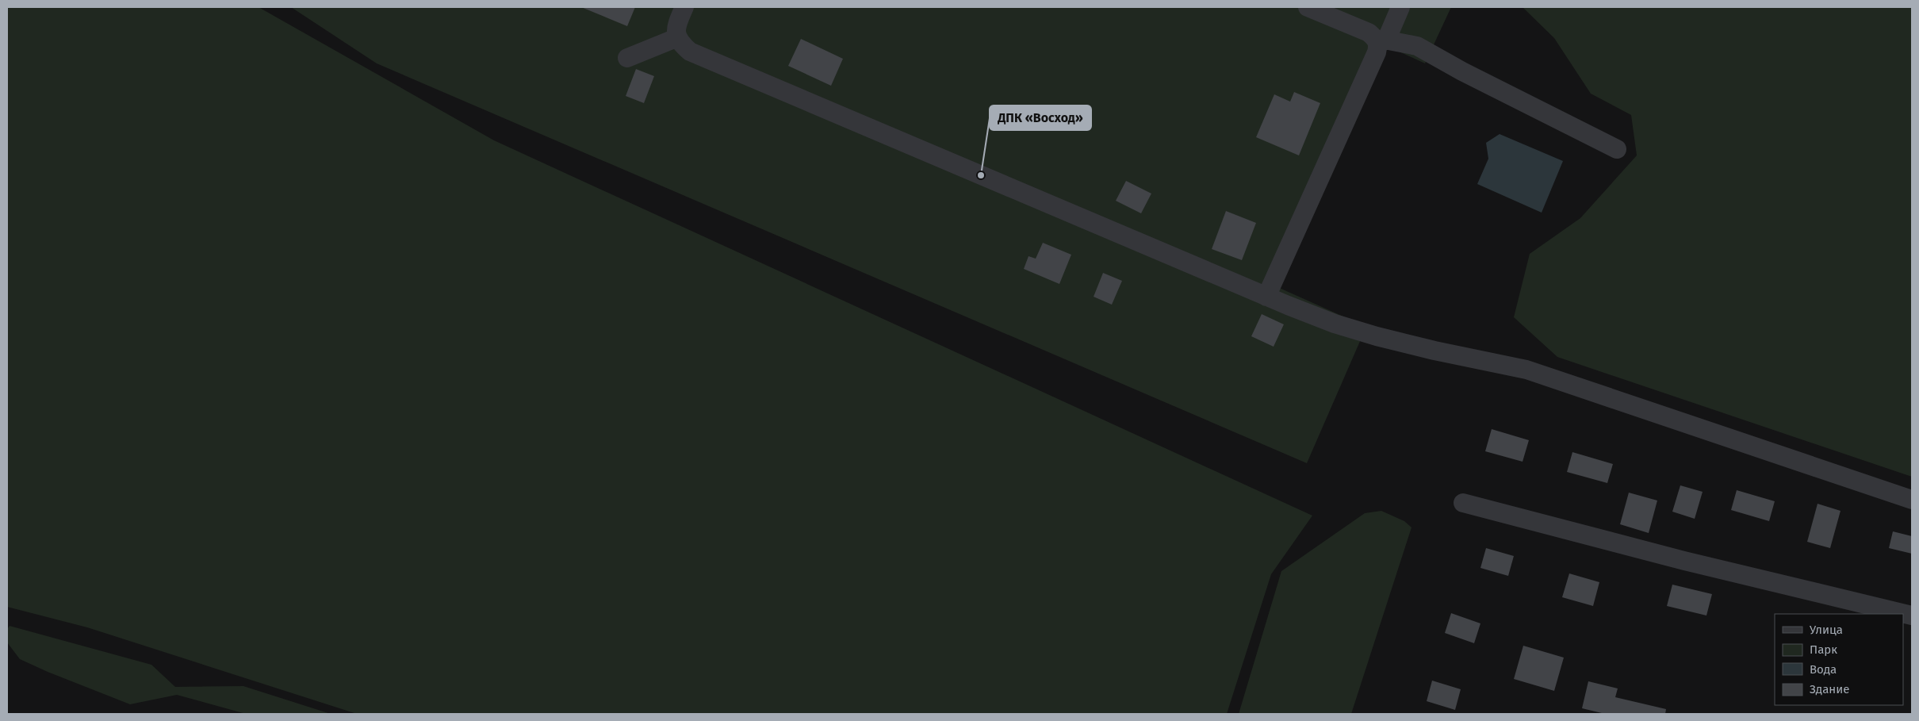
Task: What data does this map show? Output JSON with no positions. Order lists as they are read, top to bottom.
{
  "places": ["ДПК «Восход»"],
  "legend": [
    "Улица",
    "Парк",
    "Вода",
    "Здание"
  ]
}
